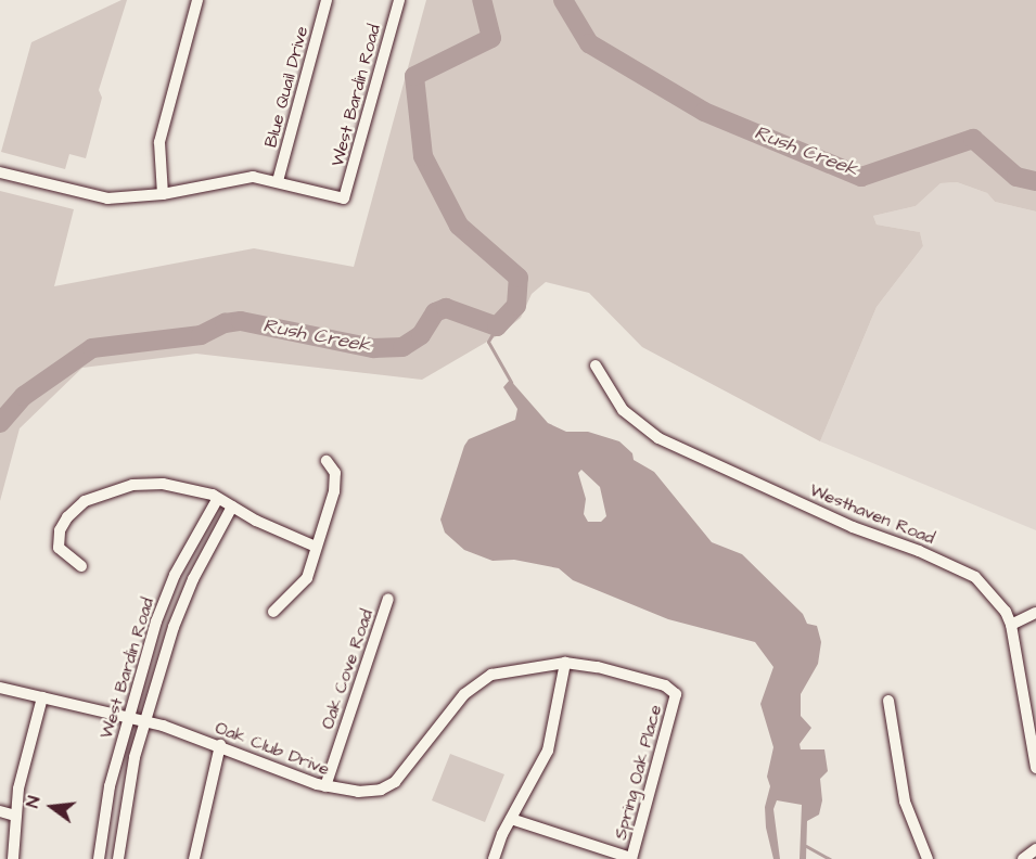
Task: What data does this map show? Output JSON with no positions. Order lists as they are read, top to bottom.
{
  "streets": {
    "street": [
      "Blue Quail Drive",
      "West Bardin Road",
      "Westhaven Road",
      "Oak Cove Road",
      "Oak Club Drive",
      "Spring Oak Place"
    ]
  },
  "crossings": [
    ["Blue Quail Drive", "West Bardin Road"],
    ["West Bardin Road", "Oak Club Drive"],
    ["Oak Cove Road", "Oak Club Drive"],
    ["Oak Club Drive", "Spring Oak Place"]
  ],
  "water": ["Rush Creek"],
  "north": "left"
}
